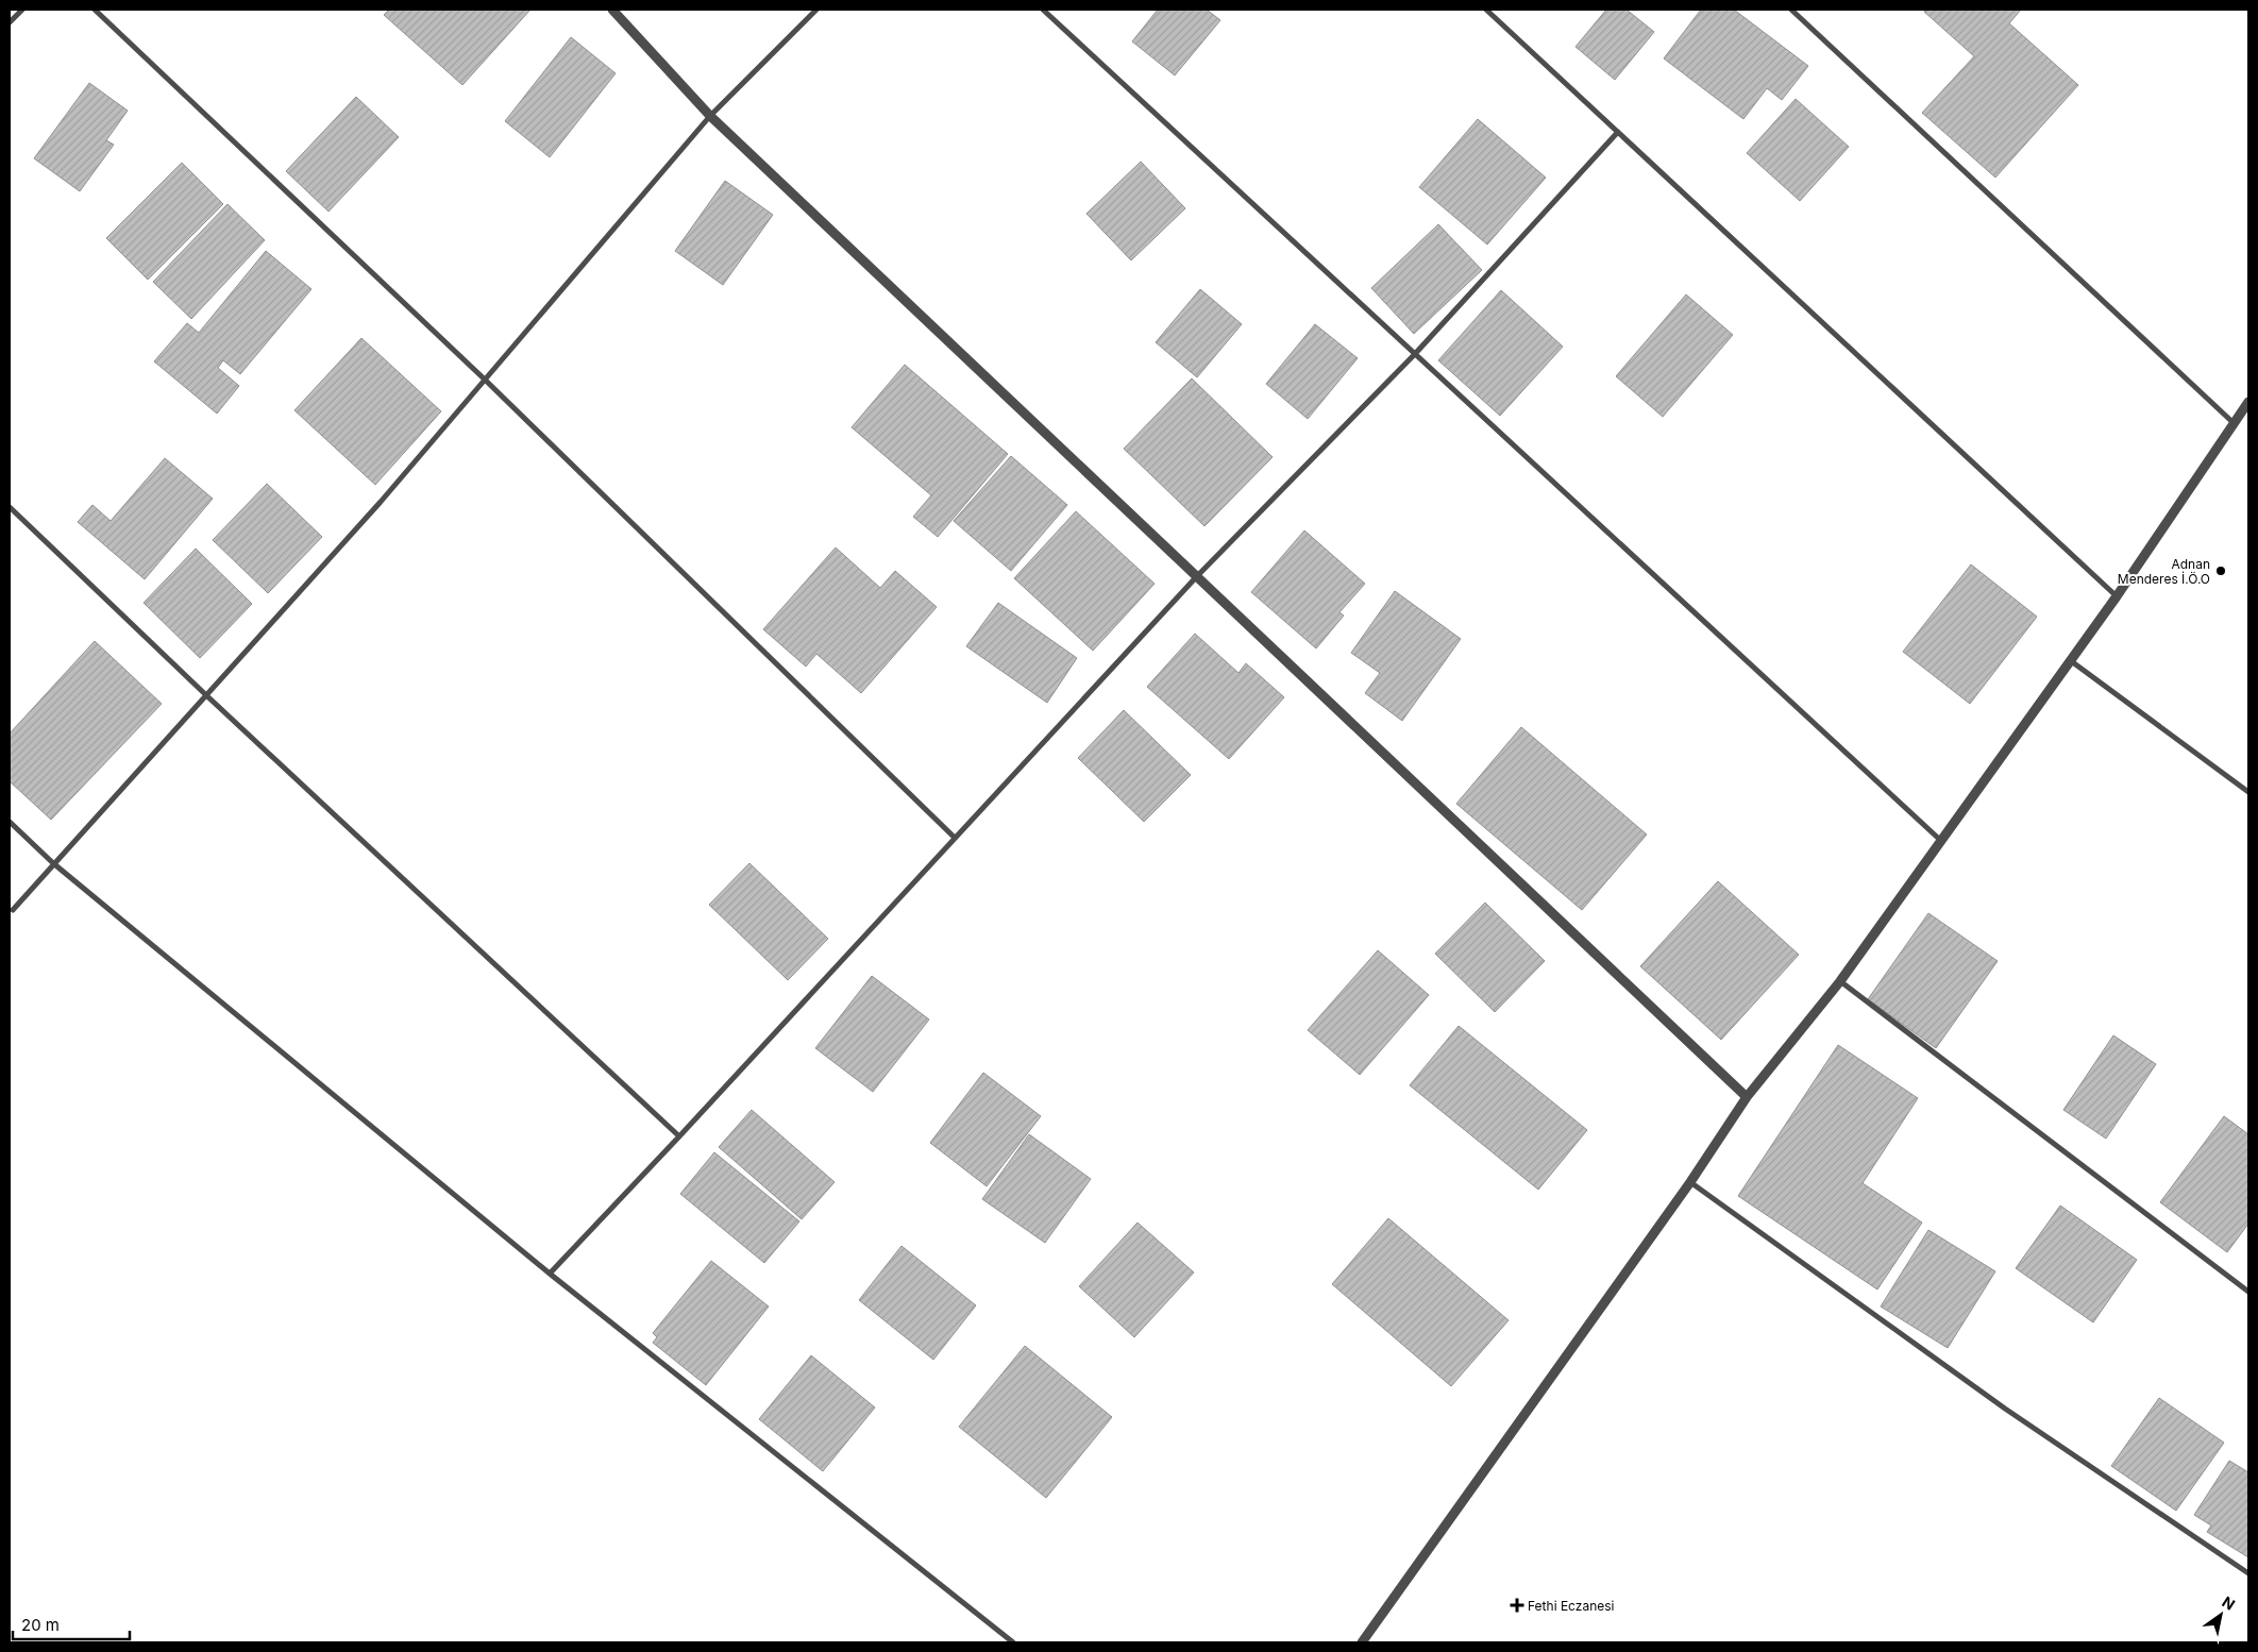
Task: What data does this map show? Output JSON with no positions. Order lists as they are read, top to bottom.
{
  "places": {
    "other": ["Adnan Menderes İ.Ö.O"],
    "health": ["Fethi Eczanesi"]
  },
  "scale_bar": "20 m",
  "north": "top right"
}
